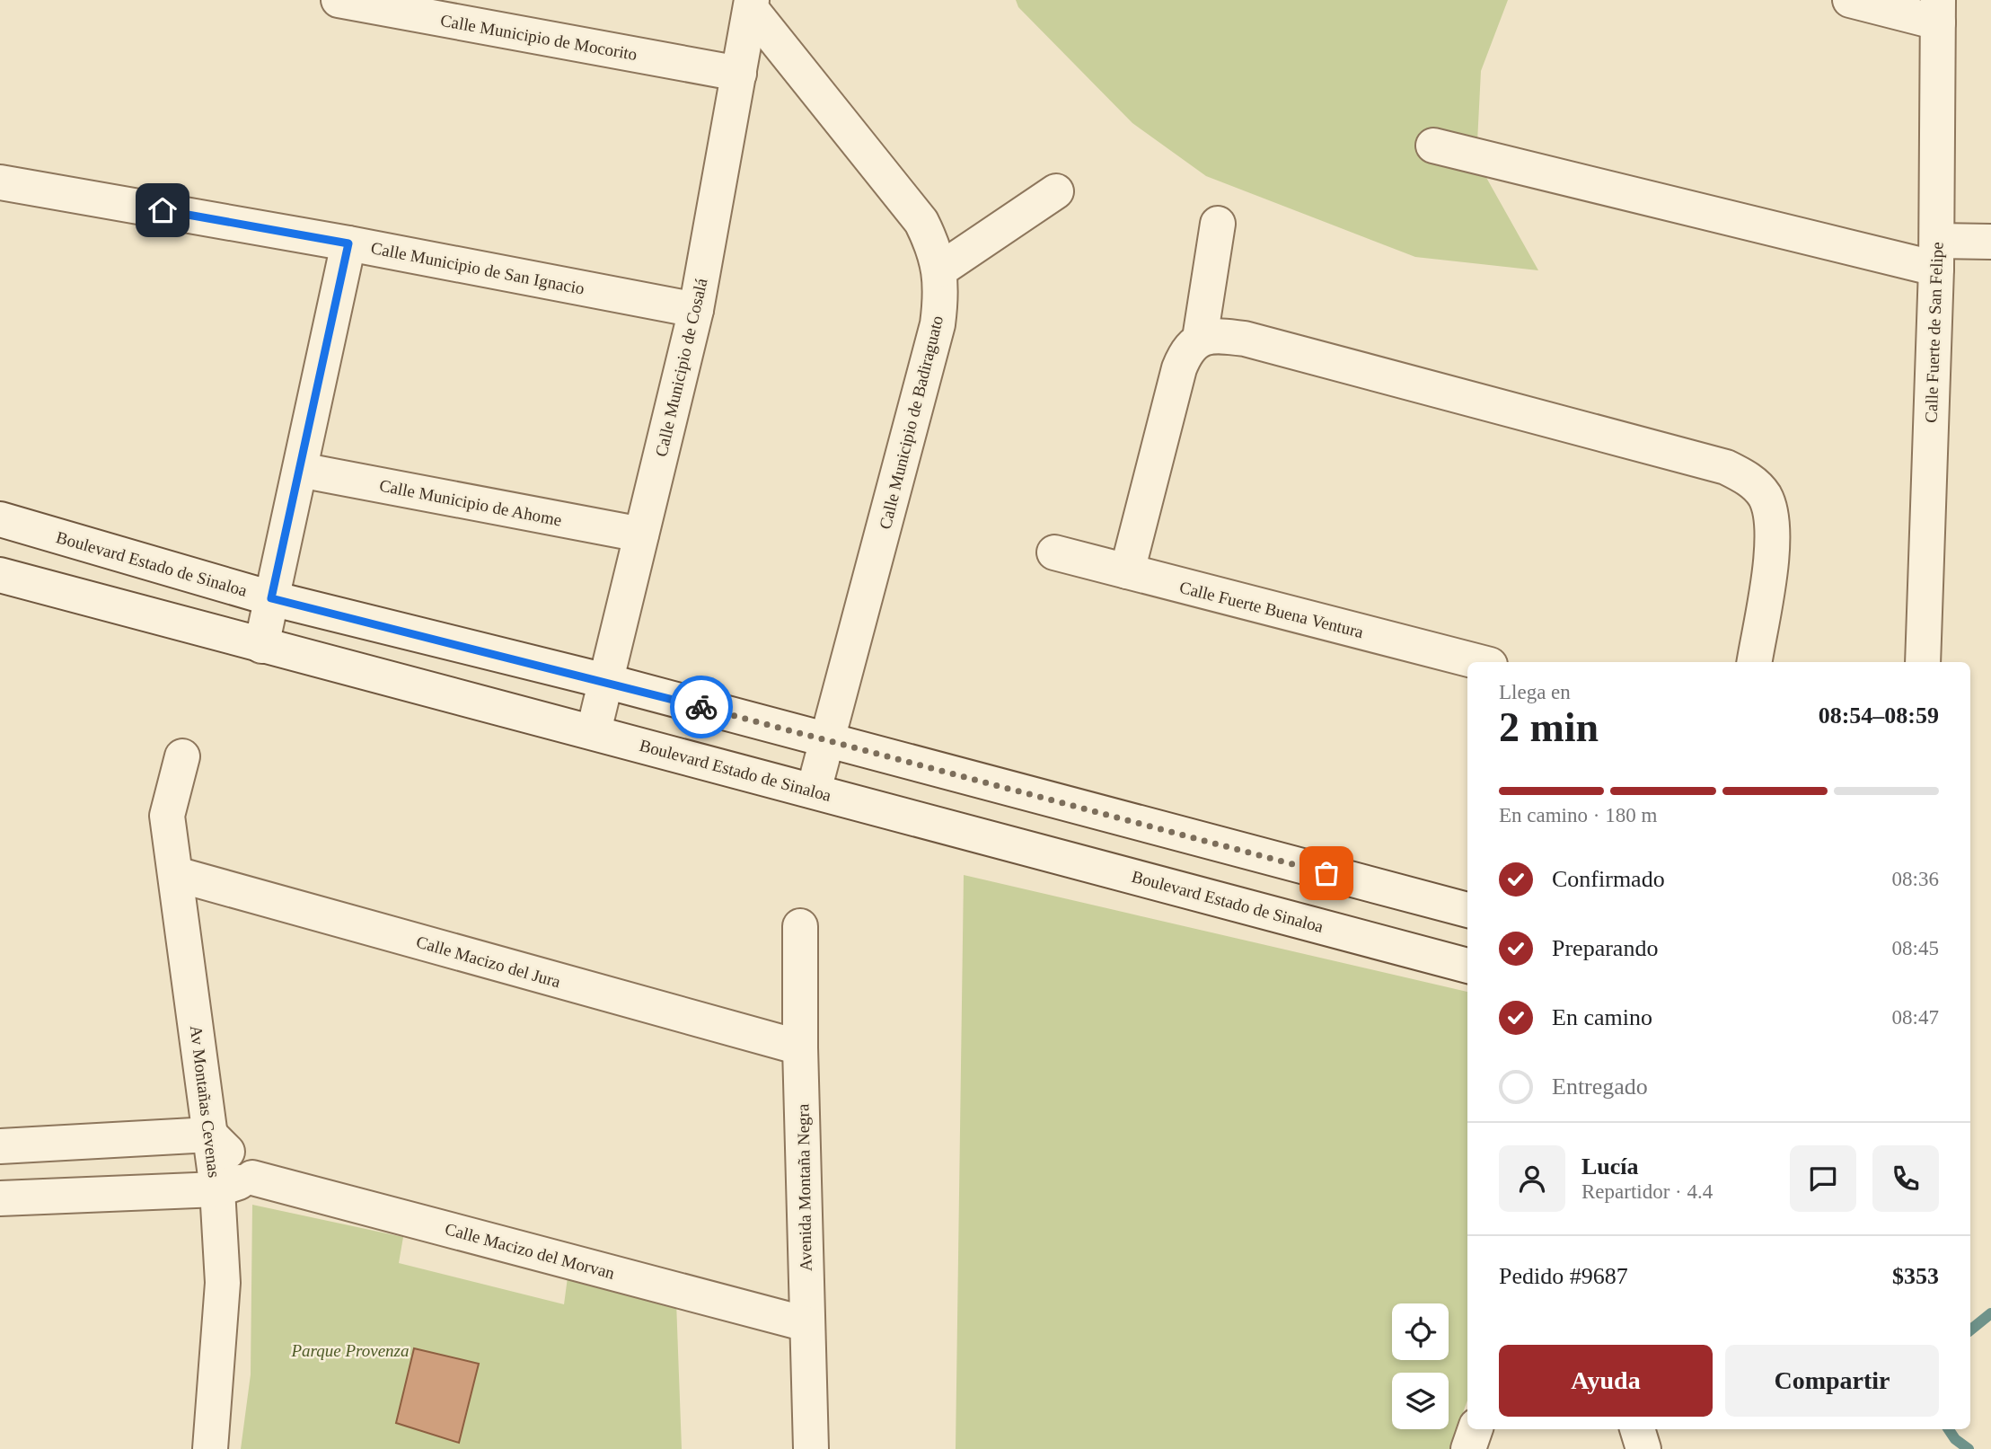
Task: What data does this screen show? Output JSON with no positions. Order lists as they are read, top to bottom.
{
  "streets": {
    "street": [
      "Calle Municipio de Mocorito",
      "Calle Municipio de San Ignacio",
      "Calle Fuerte de San Felipe",
      "Calle Municipio de Cosalá",
      "Calle Municipio de Badiraguato",
      "Calle Municipio de Ahome",
      "Boulevard Estado de Sinaloa",
      "Calle Fuerte Buena Ventura",
      "Calle Macizo del Jura",
      "Av Montañas Cevenas",
      "Avenida Montaña Negra",
      "Calle Macizo del Morvan"
    ]
  },
  "crossings": [
    ["Calle Municipio de Mocorito", "Calle Municipio de Cosalá"],
    ["Calle Municipio de San Ignacio", "Calle Municipio de Cosalá"],
    ["Calle Municipio de Cosalá", "Calle Municipio de Badiraguato"],
    ["Calle Municipio de Cosalá", "Calle Municipio de Ahome"],
    ["Calle Municipio de Cosalá", "Boulevard Estado de Sinaloa"],
    ["Calle Municipio de Badiraguato", "Boulevard Estado de Sinaloa"],
    ["Calle Macizo del Jura", "Av Montañas Cevenas"],
    ["Calle Macizo del Jura", "Avenida Montaña Negra"],
    ["Avenida Montaña Negra", "Calle Macizo del Morvan"]
  ],
  "parks": ["Parque Provenza"],
  "page": {
    "heading": ["2 min", "Llega en", "08:54–08:59"],
    "panel": [
      "Lucía",
      "Repartidor · 4.4",
      "Pedido #9687",
      "$353"
    ],
    "bar": "En camino · 180 m",
    "list": [
      ["Confirmado", "08:36"],
      ["Preparando", "08:45"],
      ["En camino", "08:47"],
      "Entregado"
    ],
    "buttons": ["Ayuda", "Compartir"]
  }
}
